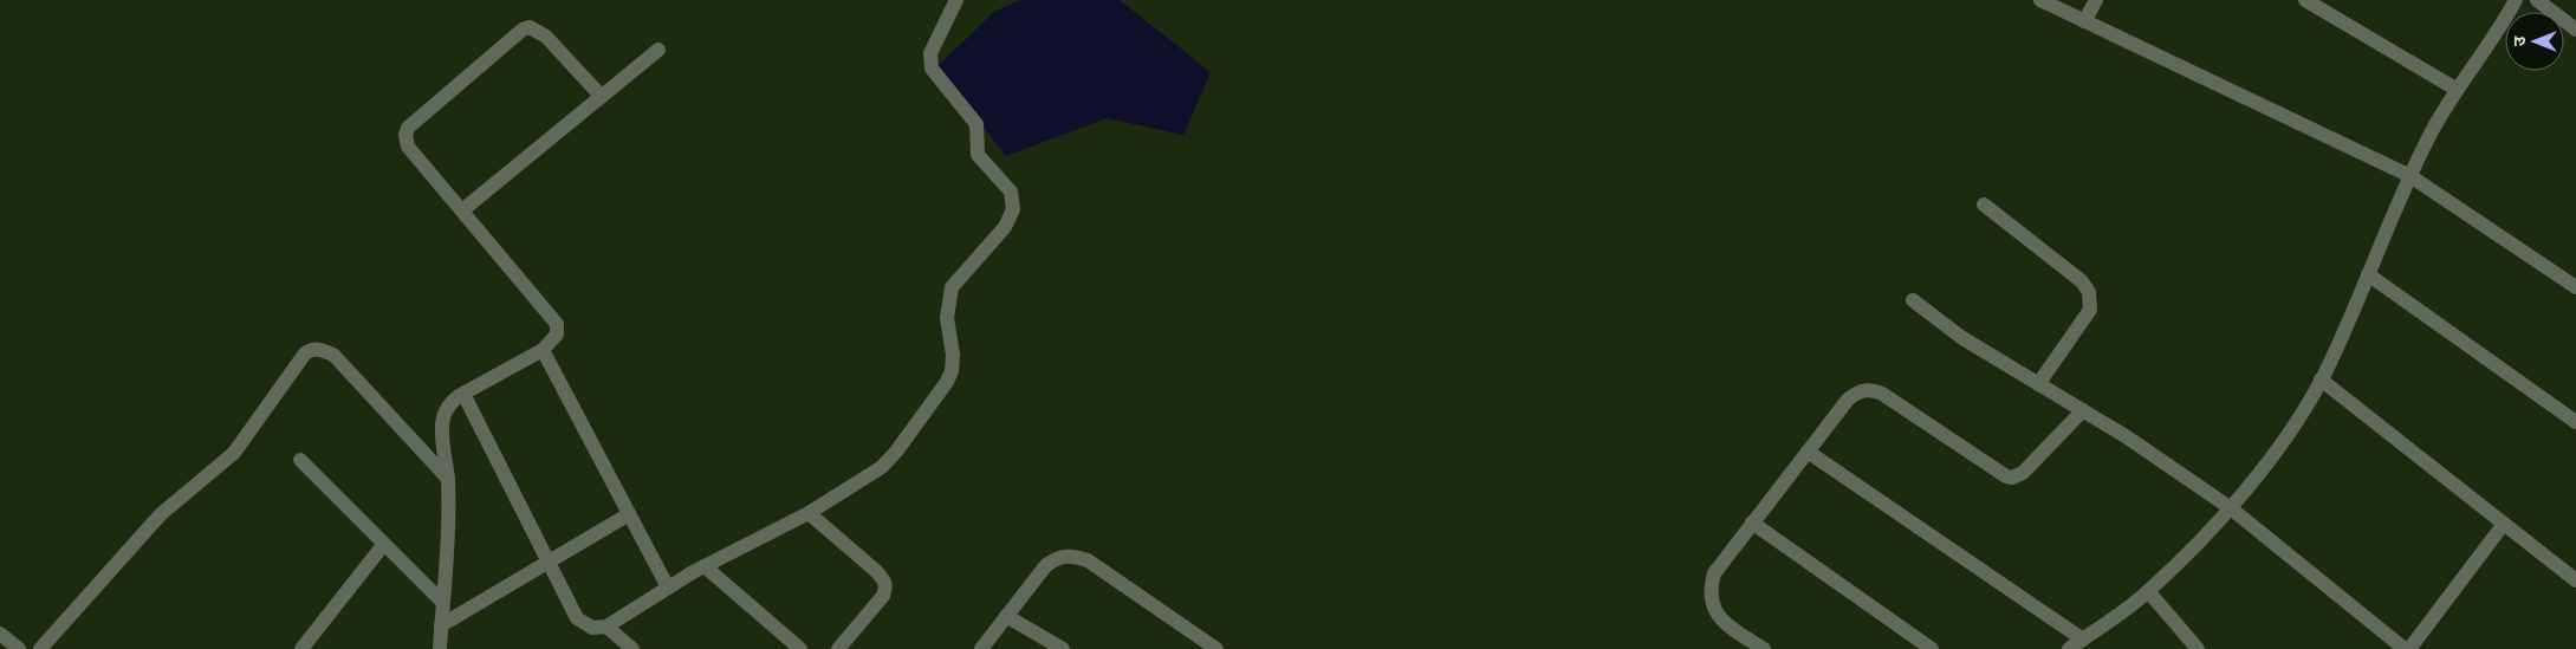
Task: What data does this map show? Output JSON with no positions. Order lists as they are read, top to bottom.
{
  "north": "left"
}
